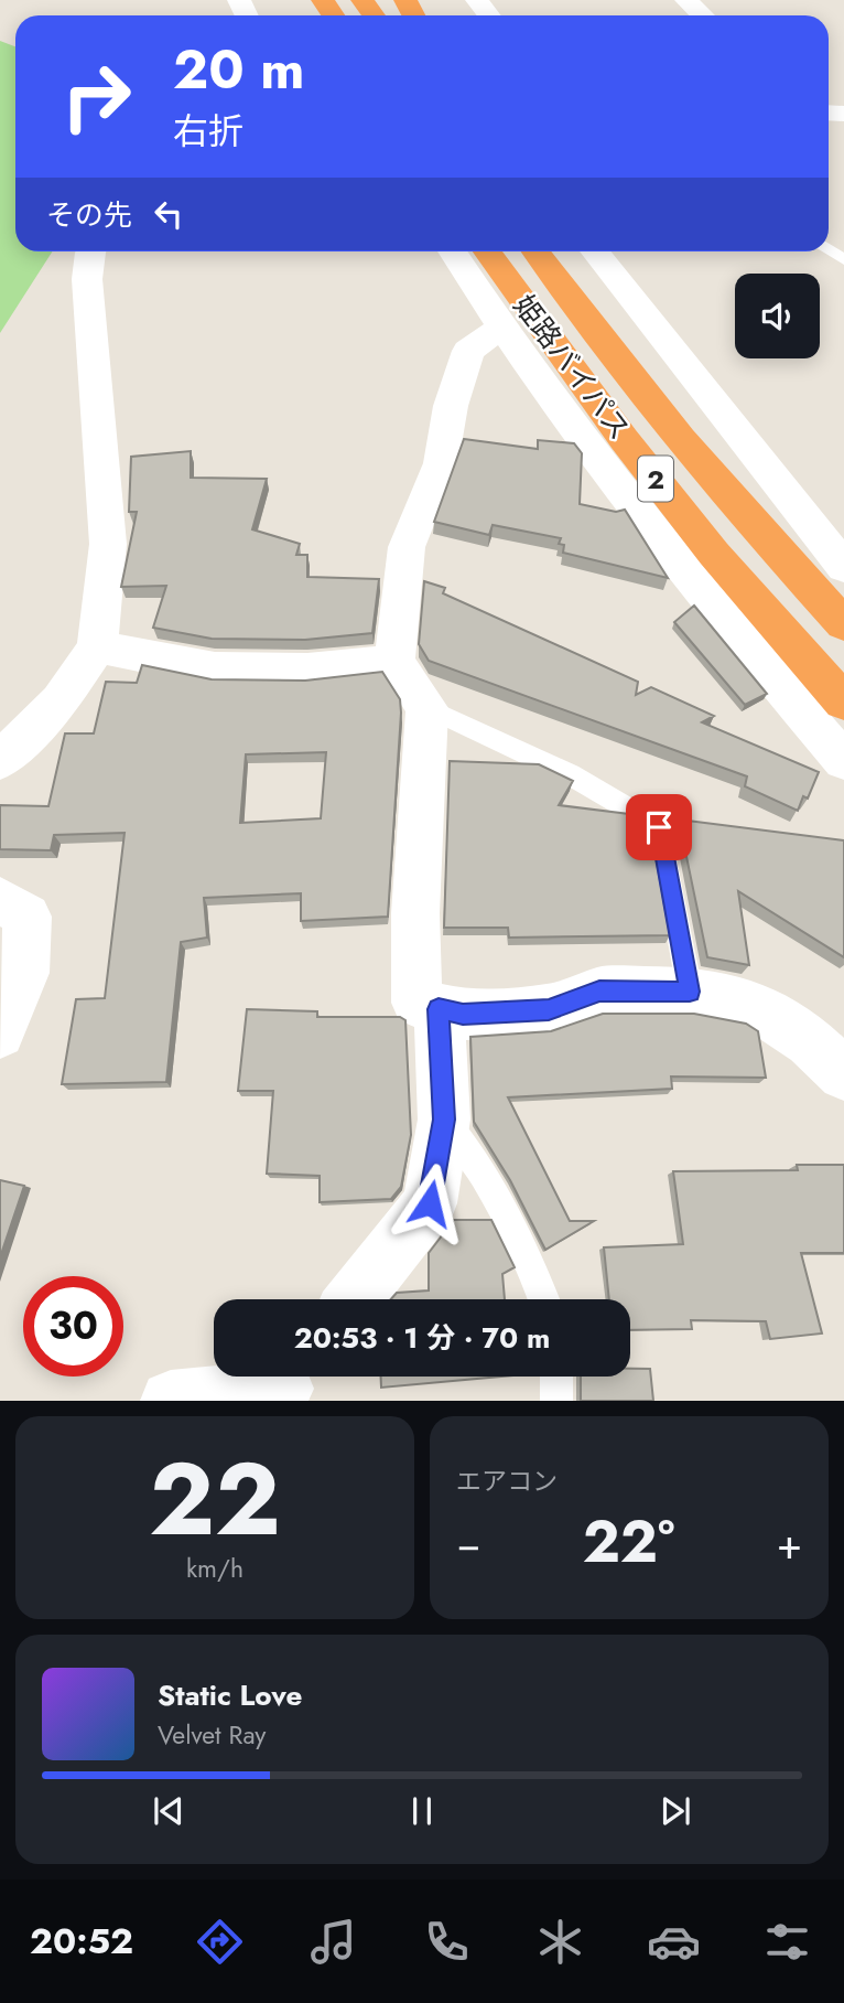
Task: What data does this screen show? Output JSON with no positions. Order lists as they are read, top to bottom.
{
  "streets": {
    "highway": ["姫路バイパス", "2"]
  },
  "page": {
    "turn": ["20 m", "右折"],
    "then": "その先",
    "limit": "30",
    "trip": "20:53 · 1 分 · 70 m",
    "tile": [
      ["22", "km/h"],
      "エアコン"
    ],
    "heat": ["−", "22°", "+"],
    "song": ["Static Love", "Velvet Ray"],
    "tabs": "20:52"
  }
}
